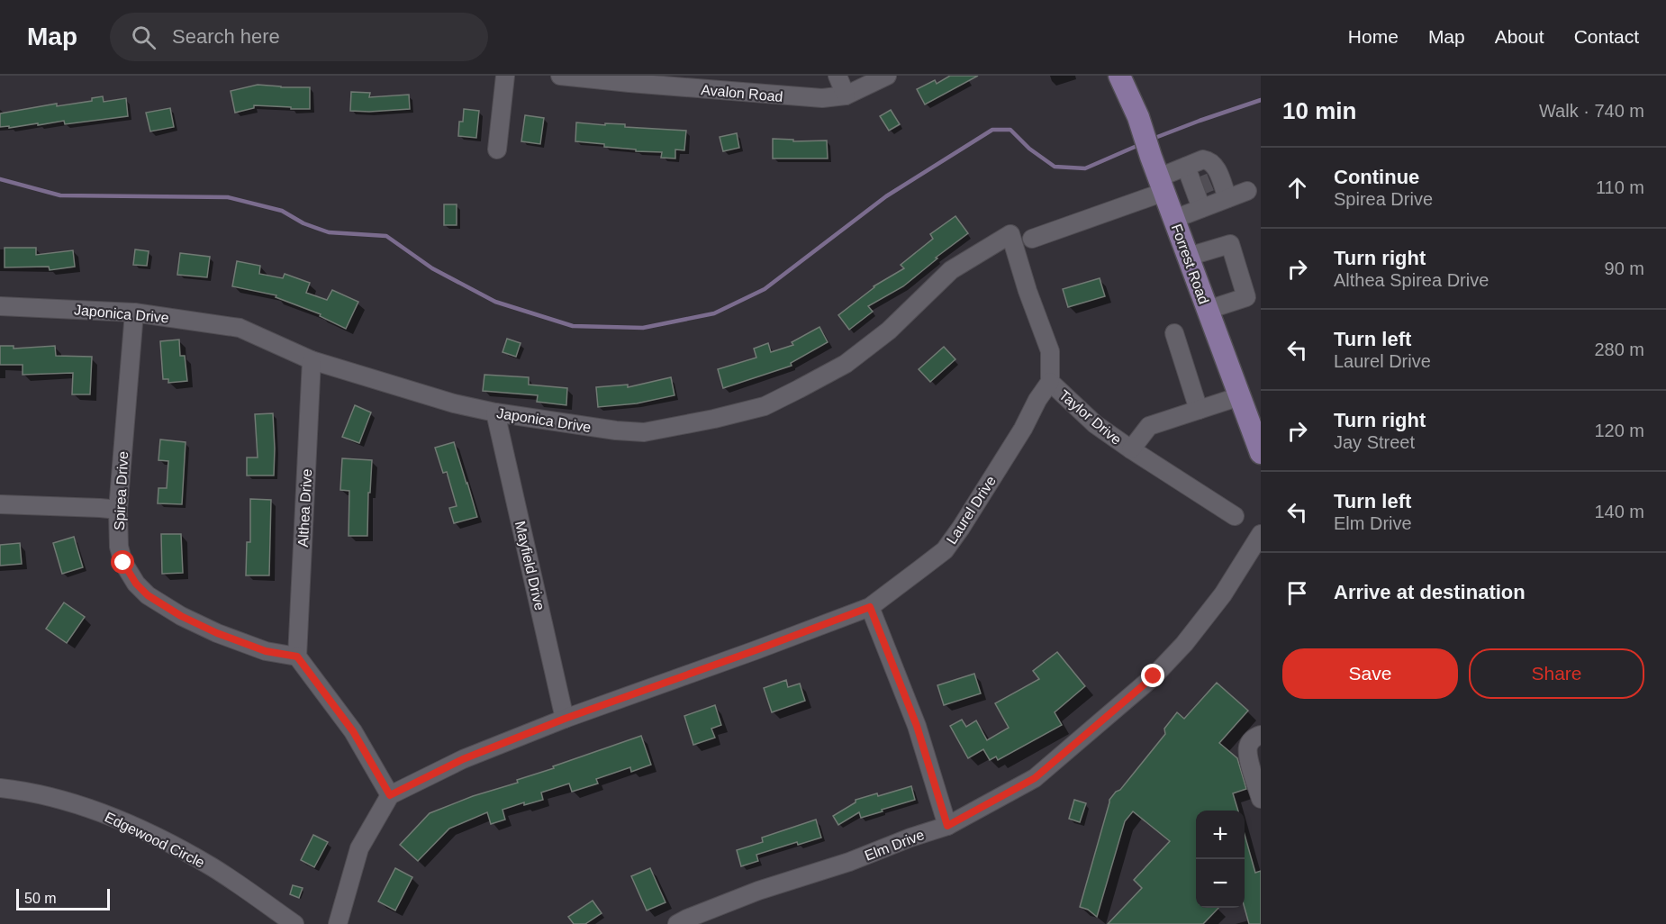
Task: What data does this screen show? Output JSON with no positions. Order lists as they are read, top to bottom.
{
  "streets": {
    "main road": ["Forrest Road"],
    "street": [
      "Avalon Road",
      "Japonica Drive",
      "Taylor Drive",
      "Spirea Drive",
      "Althea Drive",
      "Laurel Drive",
      "Mayfield Drive",
      "Edgewood Circle",
      "Elm Drive"
    ]
  },
  "crossings": [
    ["Japonica Drive", "Taylor Drive"],
    ["Japonica Drive", "Spirea Drive"],
    ["Japonica Drive", "Althea Drive"],
    ["Japonica Drive", "Mayfield Drive"],
    ["Taylor Drive", "Laurel Drive"],
    ["Spirea Drive", "Althea Drive"],
    ["Laurel Drive", "Mayfield Drive"]
  ],
  "scale_bar": "50 m",
  "page": {
    "header": "Map",
    "search": "Search here",
    "nav": [
      "Home",
      "Map",
      "About",
      "Contact"
    ],
    "heading": ["10 min", "Walk · 740 m"],
    "list": [
      ["Continue", "Spirea Drive", "110 m"],
      ["Turn right", "Althea Spirea Drive", "90 m"],
      ["Turn left", "Laurel Drive", "280 m"],
      ["Turn right", "Jay Street", "120 m"],
      ["Turn left", "Elm Drive", "140 m"],
      "Arrive at destination"
    ],
    "buttons": ["Save", "Share"],
    "map_buttons": ["+", "−"],
    "scale": "50 m"
  }
}
